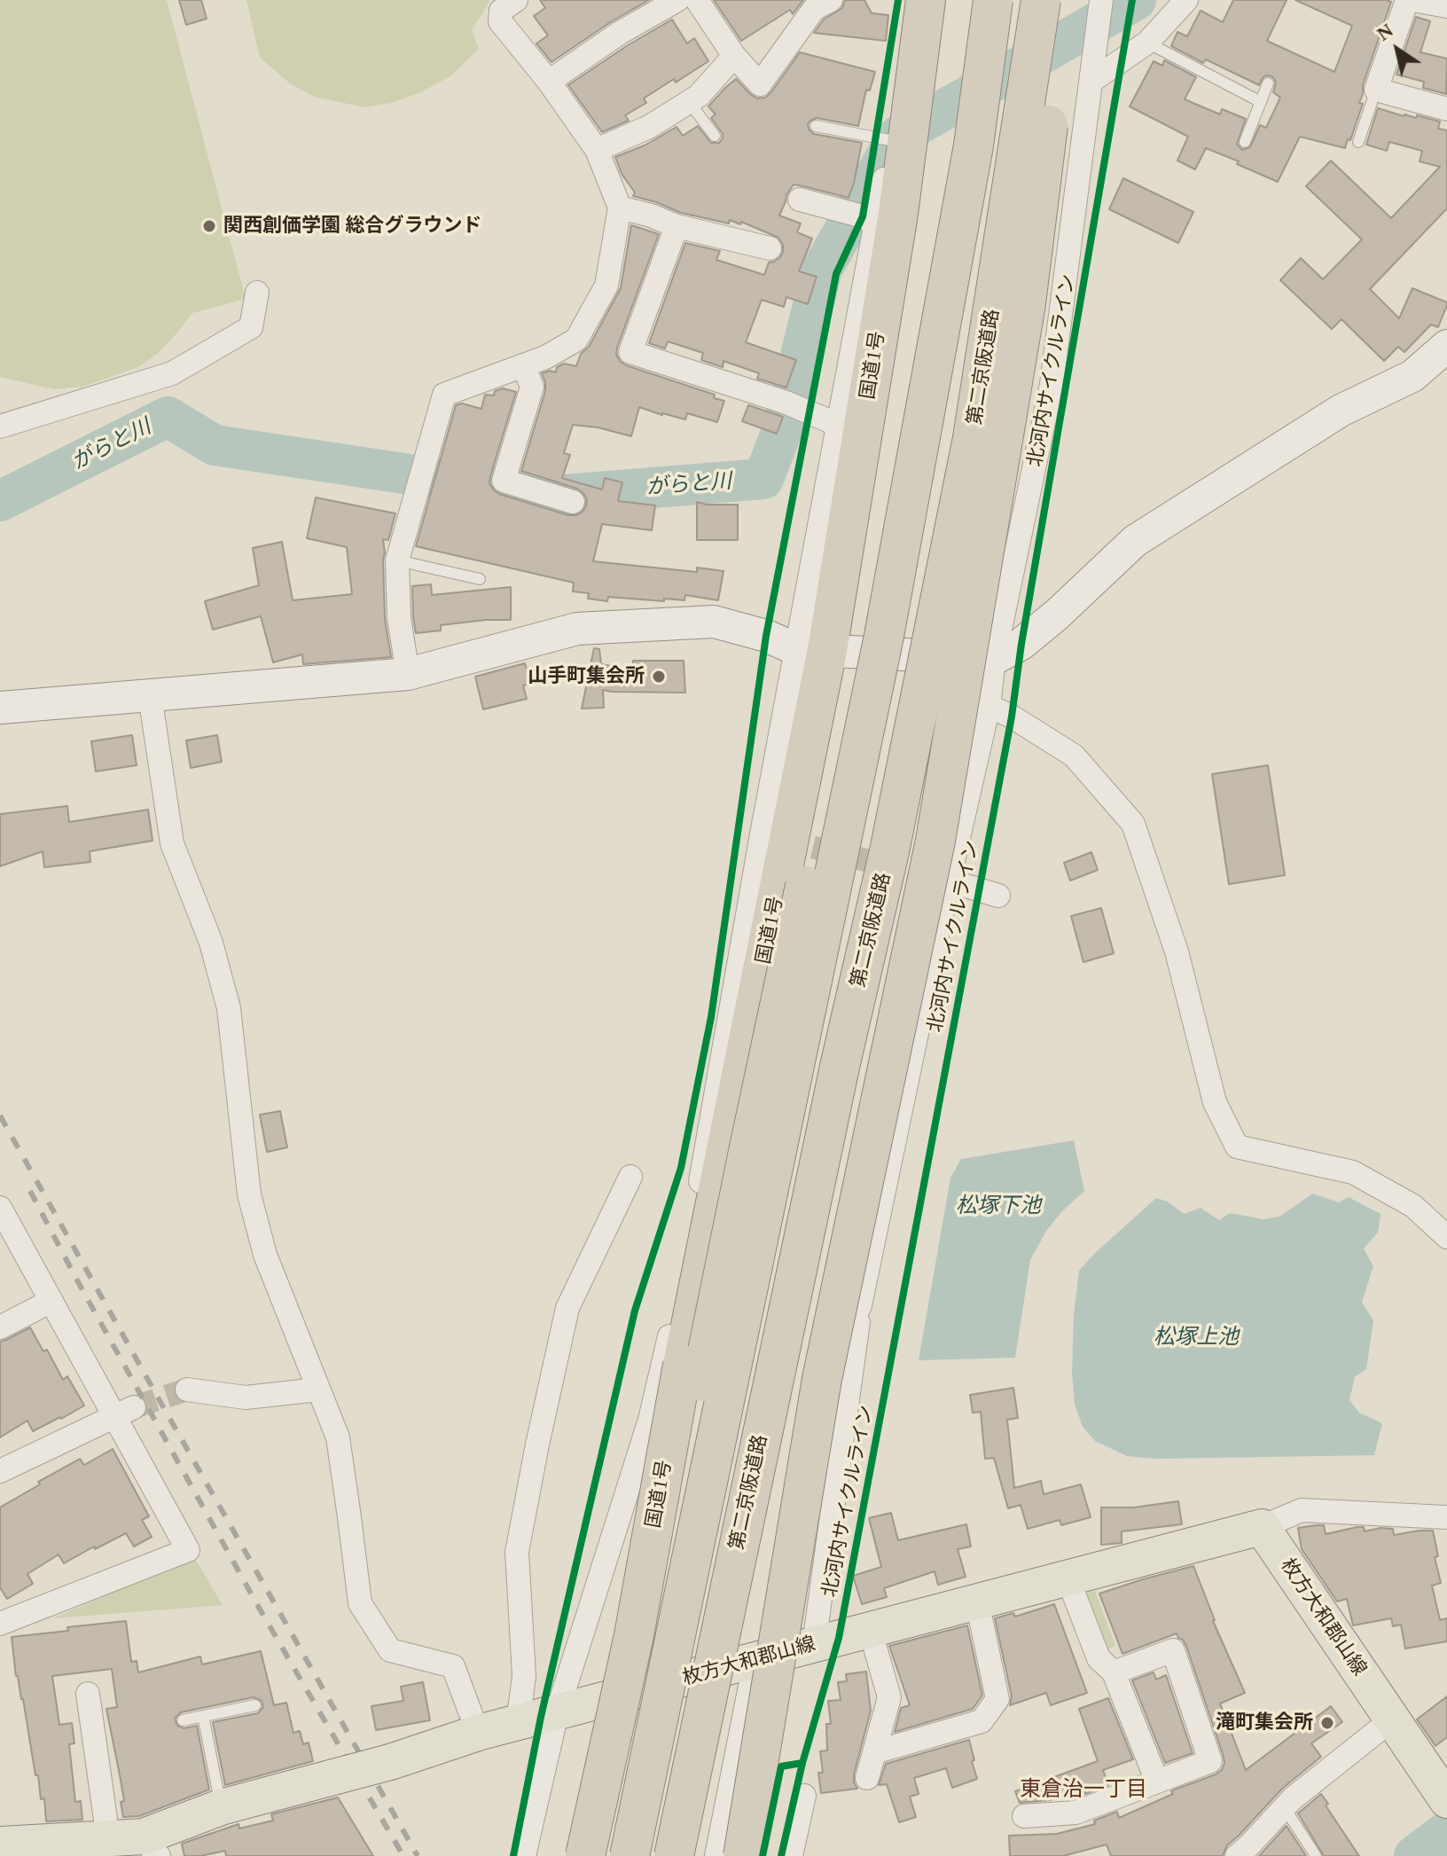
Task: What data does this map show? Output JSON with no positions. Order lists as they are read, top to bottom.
{
  "streets": {
    "highway": ["国道1号", "第二京阪道路"],
    "main road": ["枚方大和郡山線"],
    "cycle path": ["北河内サイクルライン"]
  },
  "districts": ["東倉治一丁目"],
  "water": ["がらと川", "松塚下池", "松塚上池"],
  "places": ["関西創価学園 総合グラウンド", "山手町集会所", "滝町集会所"],
  "north": "top left"
}
